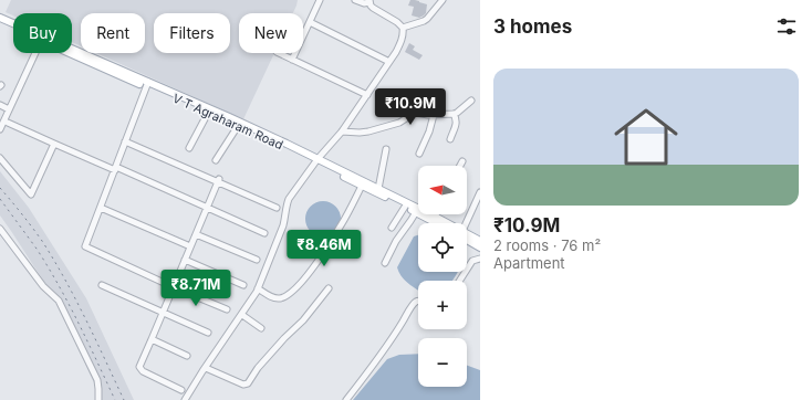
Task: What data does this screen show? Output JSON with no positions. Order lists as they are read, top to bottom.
{
  "streets": {
    "main road": ["V T Agraharam Road"]
  },
  "north": "left",
  "page": {
    "heading": "3 homes",
    "chip": [
      "Buy",
      "Rent",
      "Filters",
      "New"
    ],
    "list": [
      {
        "name": "₹10.9M",
        "note": "2 rooms · 76 m² · Apartment"
      }
    ],
    "price": ["₹10.9M", "₹8.46M", "₹8.71M"],
    "map_buttons": ["+", "−"]
  }
}
